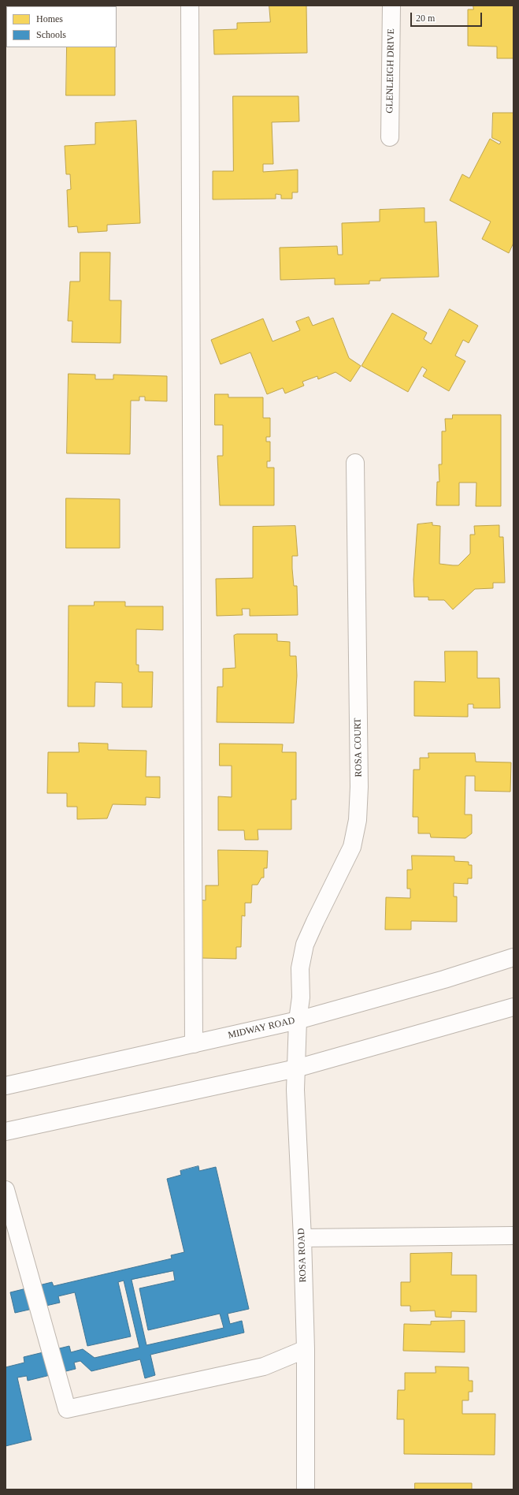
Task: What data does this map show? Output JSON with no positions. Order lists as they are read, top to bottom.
{
  "streets": {
    "street": [
      "GLENLEIGH DRIVE",
      "ROSA COURT",
      "MIDWAY ROAD",
      "ROSA ROAD"
    ]
  },
  "crossings": [
    ["ROSA COURT", "MIDWAY ROAD"],
    ["ROSA COURT", "ROSA ROAD"],
    ["MIDWAY ROAD", "ROSA ROAD"]
  ],
  "legend": ["Homes", "Schools"],
  "scale_bar": "20 m"
}
